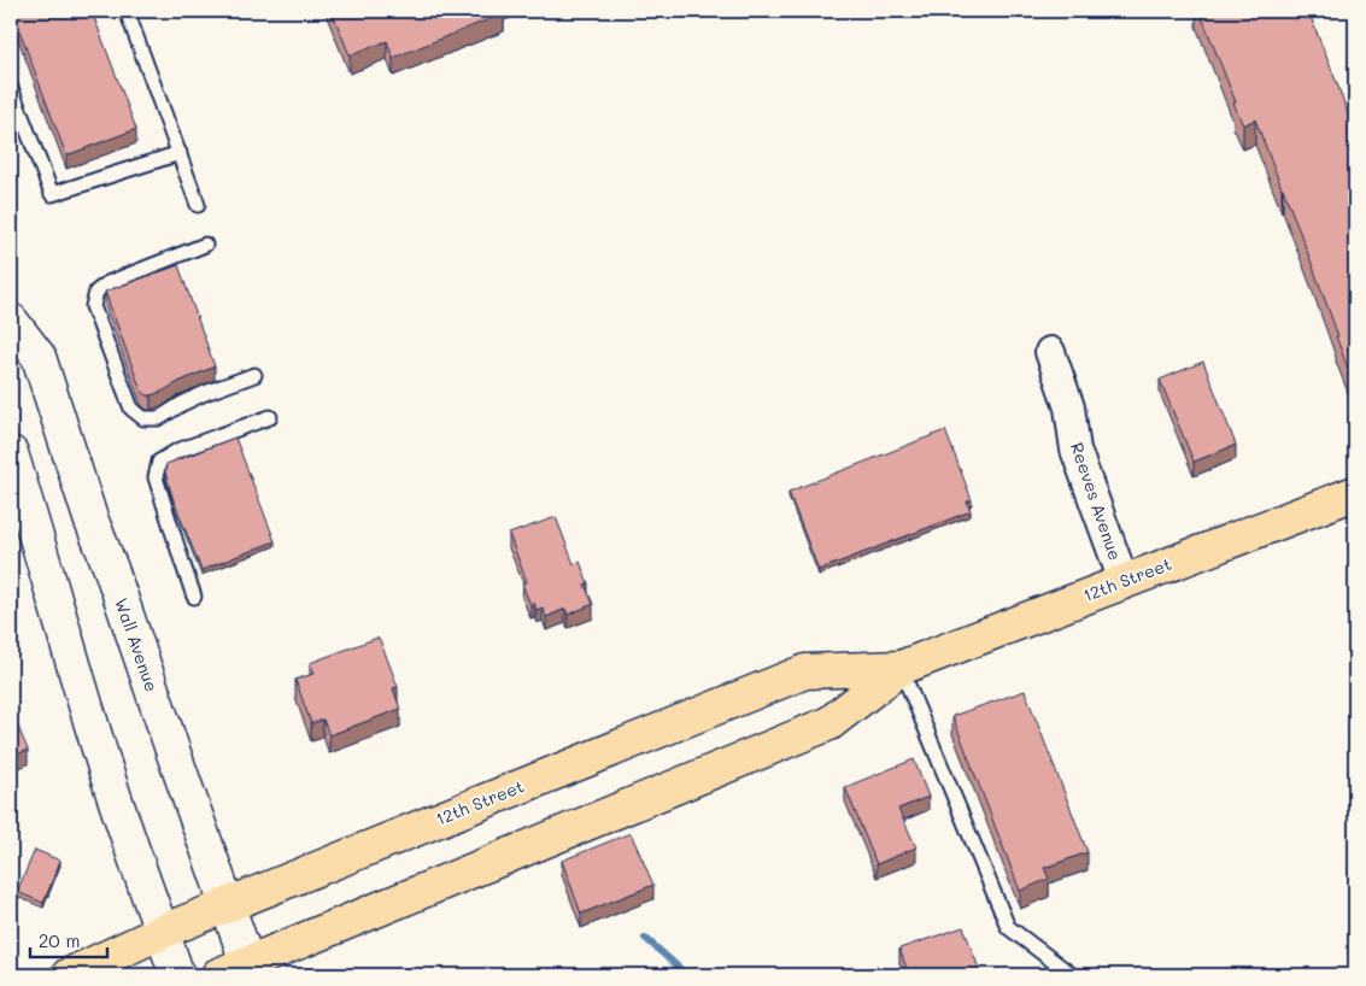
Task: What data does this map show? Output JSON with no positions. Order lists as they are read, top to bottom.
{
  "streets": {
    "main road": ["12th Street", "Wall Avenue"],
    "street": ["Reeves Avenue"]
  },
  "crossings": [
    ["Reeves Avenue", "12th Street"],
    ["12th Street", "Wall Avenue"]
  ],
  "scale_bar": "20 m"
}
